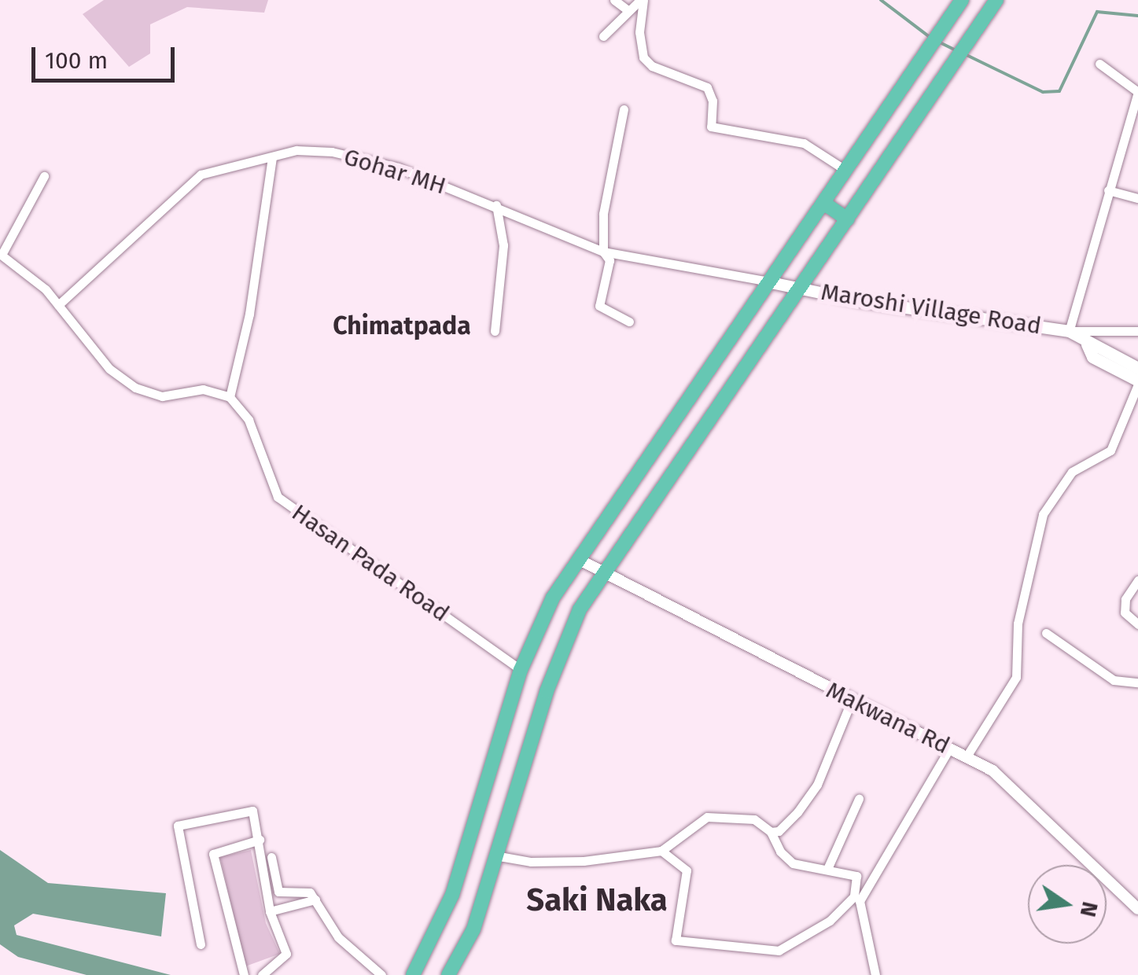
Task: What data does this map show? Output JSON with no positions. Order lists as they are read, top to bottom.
{
  "streets": {
    "main road": ["Maroshi Village Road"],
    "street": ["Gohar MH", "Hasan Pada Road", "Makwana Rd"]
  },
  "crossings": [
    ["Gohar MH", "Maroshi Village Road"]
  ],
  "districts": ["Chimatpada", "Saki Naka"],
  "scale_bar": "100 m",
  "north": "right"
}
